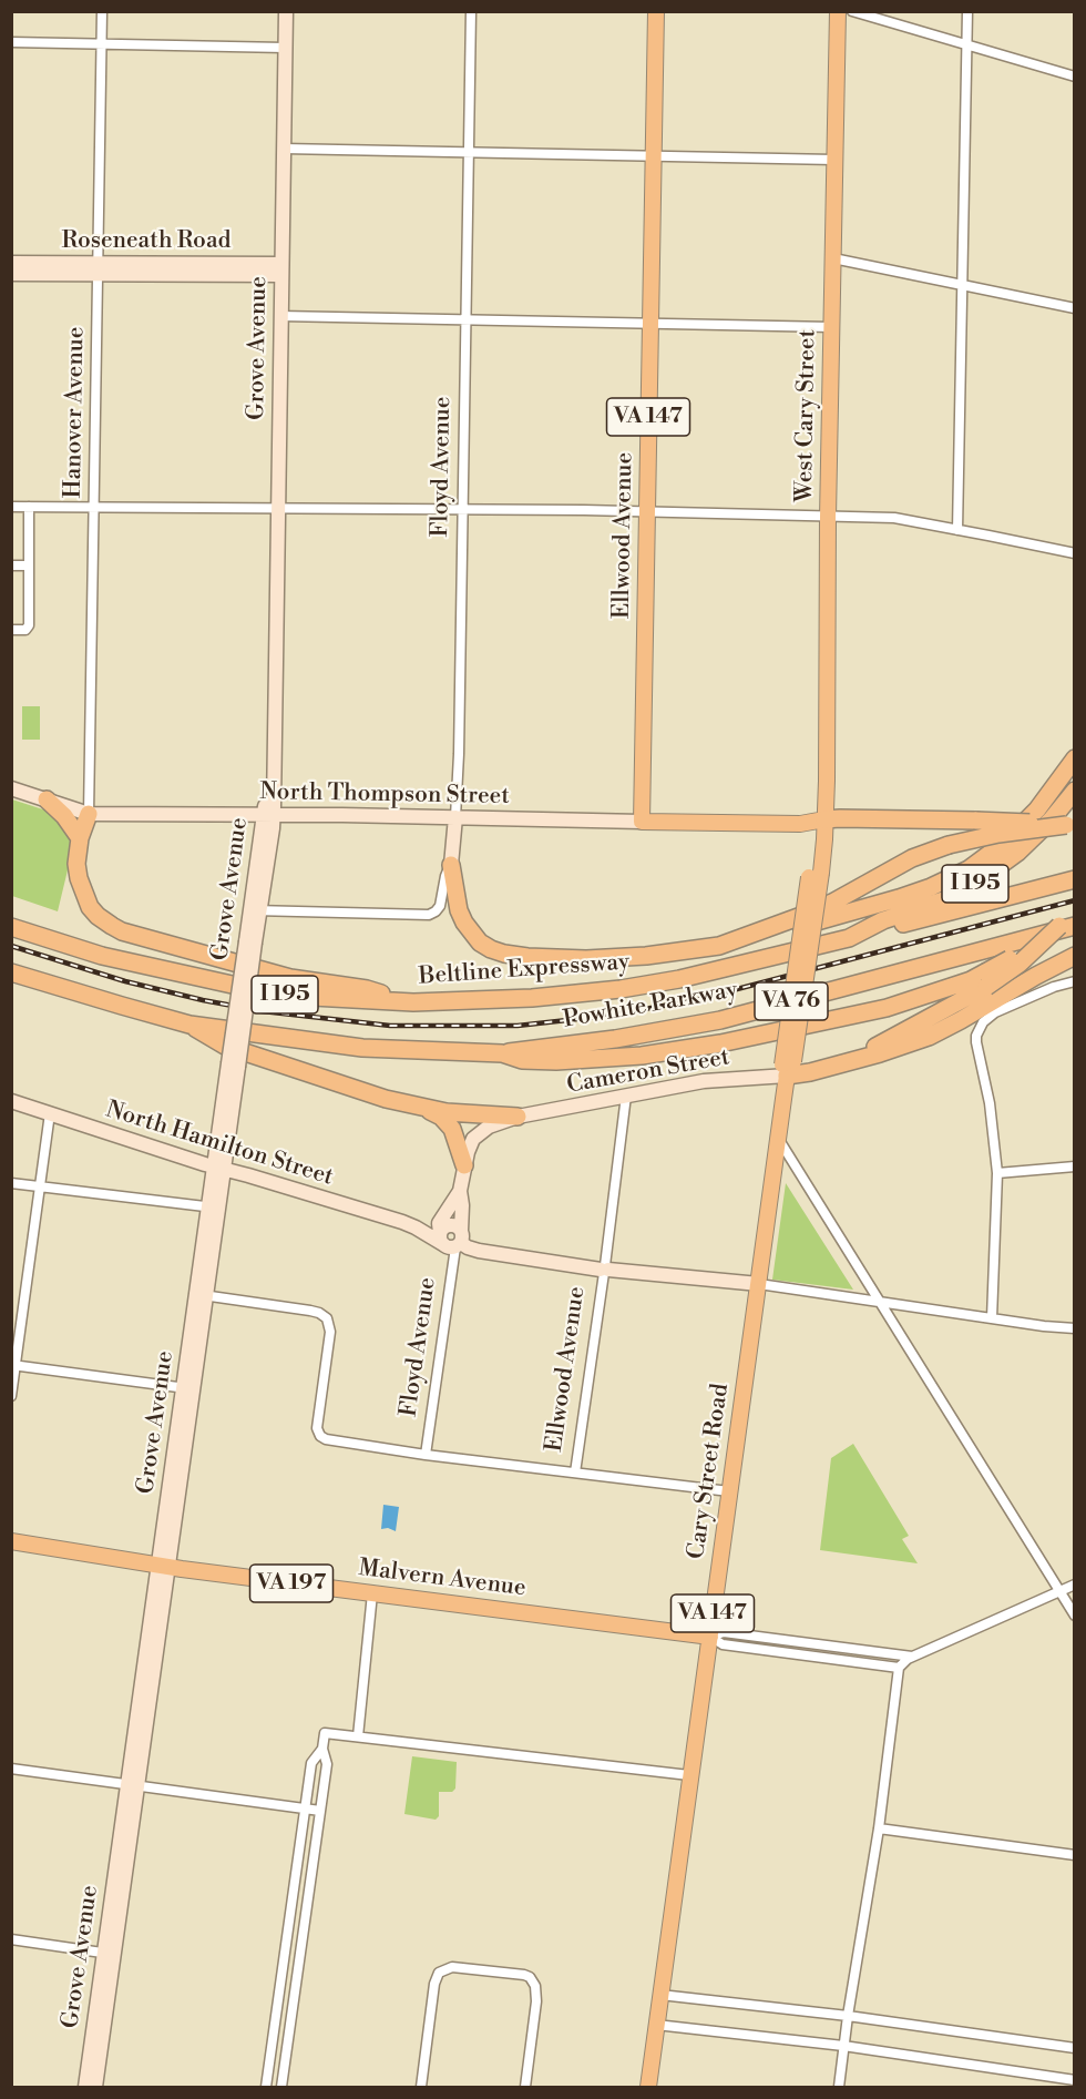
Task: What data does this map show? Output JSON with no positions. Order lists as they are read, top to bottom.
{
  "streets": {
    "highway": [
      "I 195",
      "Beltline Expressway",
      "VA 76",
      "Powhite Parkway"
    ],
    "main road": [
      "Roseneath Road",
      "Grove Avenue",
      "West Cary Street",
      "VA 147",
      "Floyd Avenue",
      "Ellwood Avenue",
      "North Thompson Street",
      "Cameron Street",
      "North Hamilton Street",
      "Cary Street Road",
      "Malvern Avenue",
      "VA 197"
    ],
    "street": ["Hanover Avenue"]
  },
  "crossings": [
    ["Roseneath Road", "Grove Avenue"],
    ["Roseneath Road", "Hanover Avenue"],
    ["Grove Avenue", "Floyd Avenue"],
    ["Grove Avenue", "North Thompson Street"],
    ["Grove Avenue", "North Hamilton Street"],
    ["Grove Avenue", "Malvern Avenue"],
    ["Hanover Avenue", "North Thompson Street"],
    ["West Cary Street", "Cameron Street"],
    ["West Cary Street", "Cary Street Road"],
    ["Floyd Avenue", "North Thompson Street"],
    ["Floyd Avenue", "Cameron Street"],
    ["Floyd Avenue", "North Hamilton Street"],
    ["Ellwood Avenue", "North Thompson Street"],
    ["Ellwood Avenue", "Cameron Street"],
    ["Ellwood Avenue", "North Hamilton Street"],
    ["I 195", "Powhite Parkway"],
    ["Cameron Street", "Cary Street Road"],
    ["North Hamilton Street", "Cary Street Road"],
    ["Cary Street Road", "Malvern Avenue"]
  ]
}
